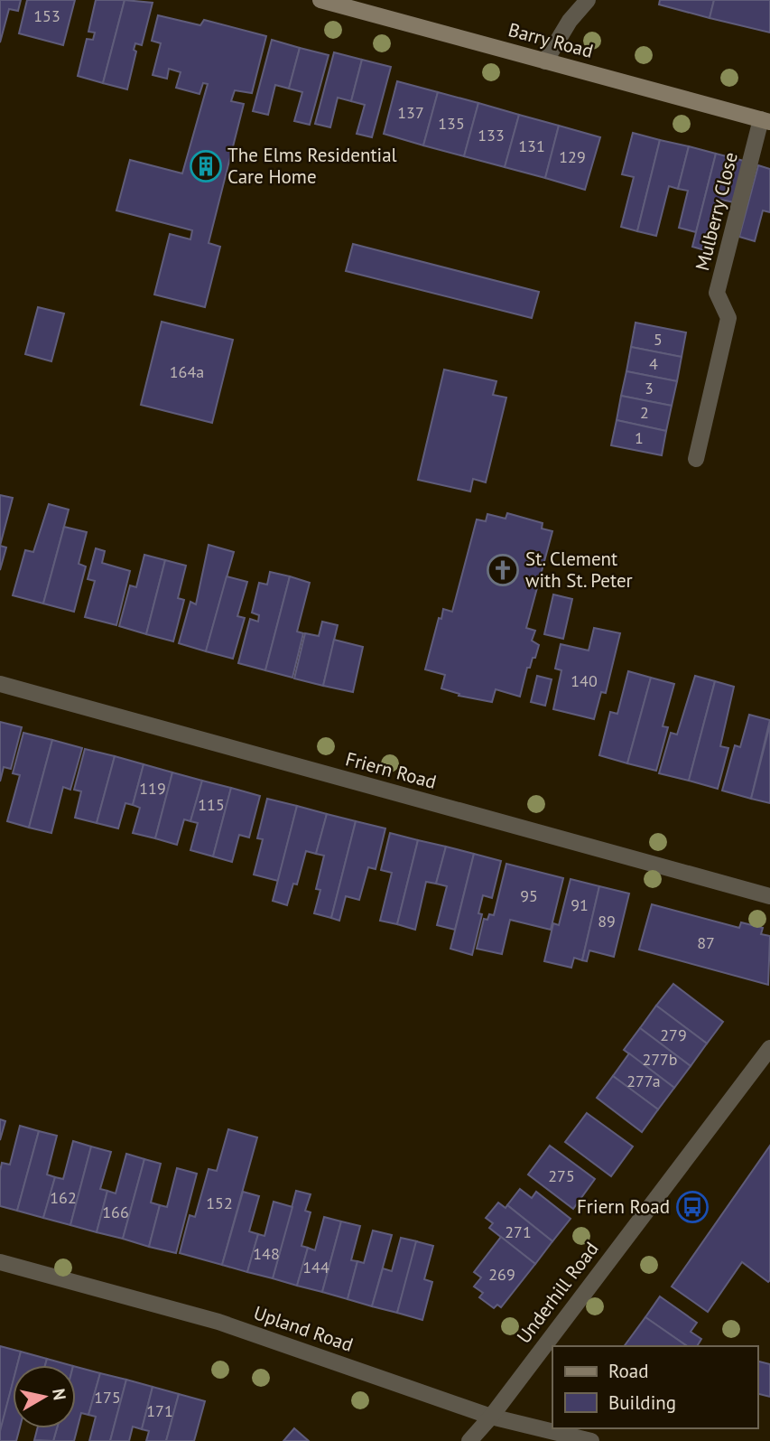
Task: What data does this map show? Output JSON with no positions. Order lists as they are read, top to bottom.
{
  "streets": {
    "main road": ["Barry Road"],
    "street": [
      "Mulberry Close",
      "Friern Road",
      "Underhill Road",
      "Upland Road"
    ]
  },
  "crossings": [
    ["Barry Road", "Mulberry Close"],
    ["Underhill Road", "Upland Road"]
  ],
  "places": {
    "building": ["The Elms Residential Care Home"],
    "church": ["St. Clement with St. Peter"],
    "bus stop": ["Friern Road"]
  },
  "house_numbers": [
    "153",
    "137",
    "135",
    "133",
    "131",
    "129",
    "5",
    "4",
    "164a",
    "3",
    "2",
    "1",
    "140",
    "119",
    "115",
    "95",
    "91",
    "89",
    "87",
    "279",
    "277b",
    "277a",
    "275",
    "162",
    "152",
    "166",
    "271",
    "148",
    "144",
    "269",
    "175",
    "171"
  ],
  "legend": ["Road", "Building"],
  "north": "right"
}
